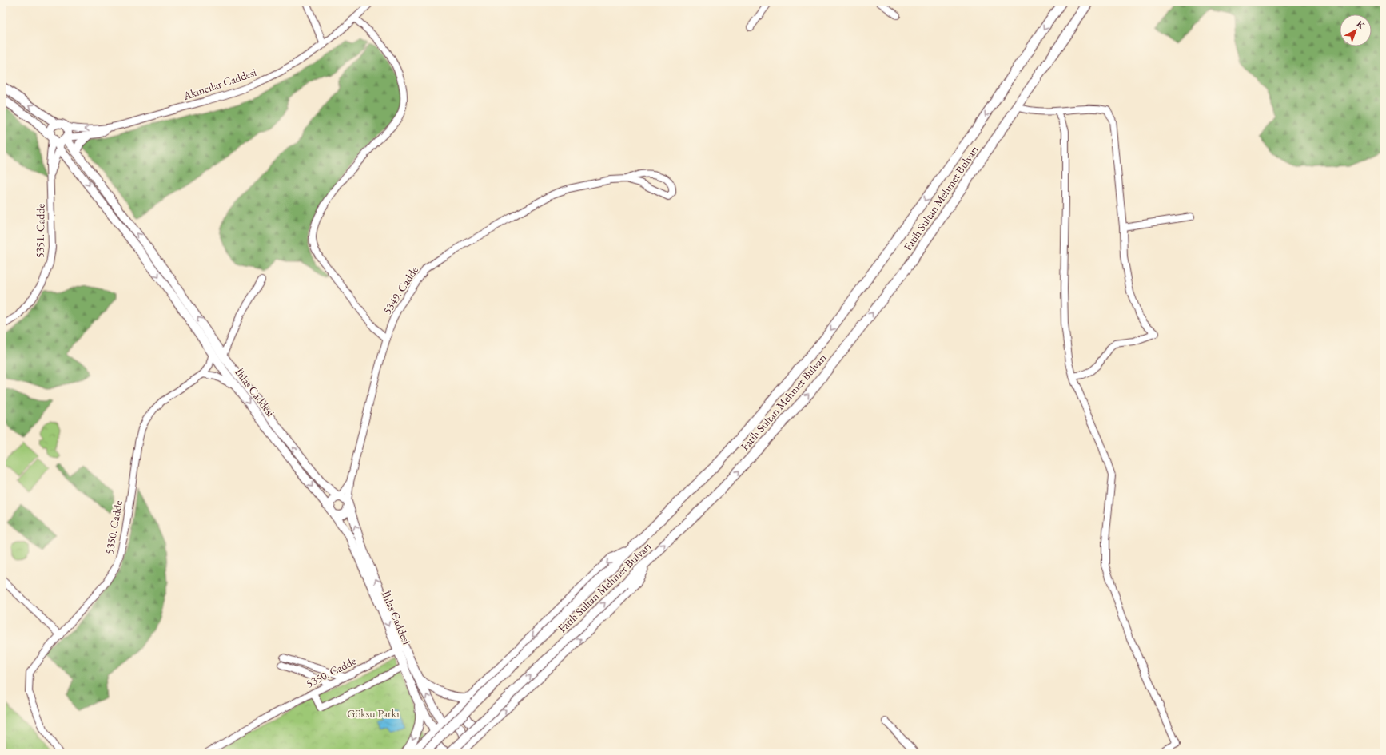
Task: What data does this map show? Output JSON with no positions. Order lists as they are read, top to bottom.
{
  "streets": {
    "highway": ["Fatih Sultan Mehmet Bulvarı"],
    "main road": ["İhlas Caddesi"],
    "street": [
      "Akıncılar Caddesi",
      "5351. Cadde",
      "5349. Cadde",
      "5350. Cadde"
    ]
  },
  "crossings": [
    ["Akıncılar Caddesi", "5351. Cadde"],
    ["5349. Cadde", "İhlas Caddesi"],
    ["İhlas Caddesi", "5350. Cadde"]
  ],
  "parks": ["Göksu Parkı"],
  "north": "top right"
}
